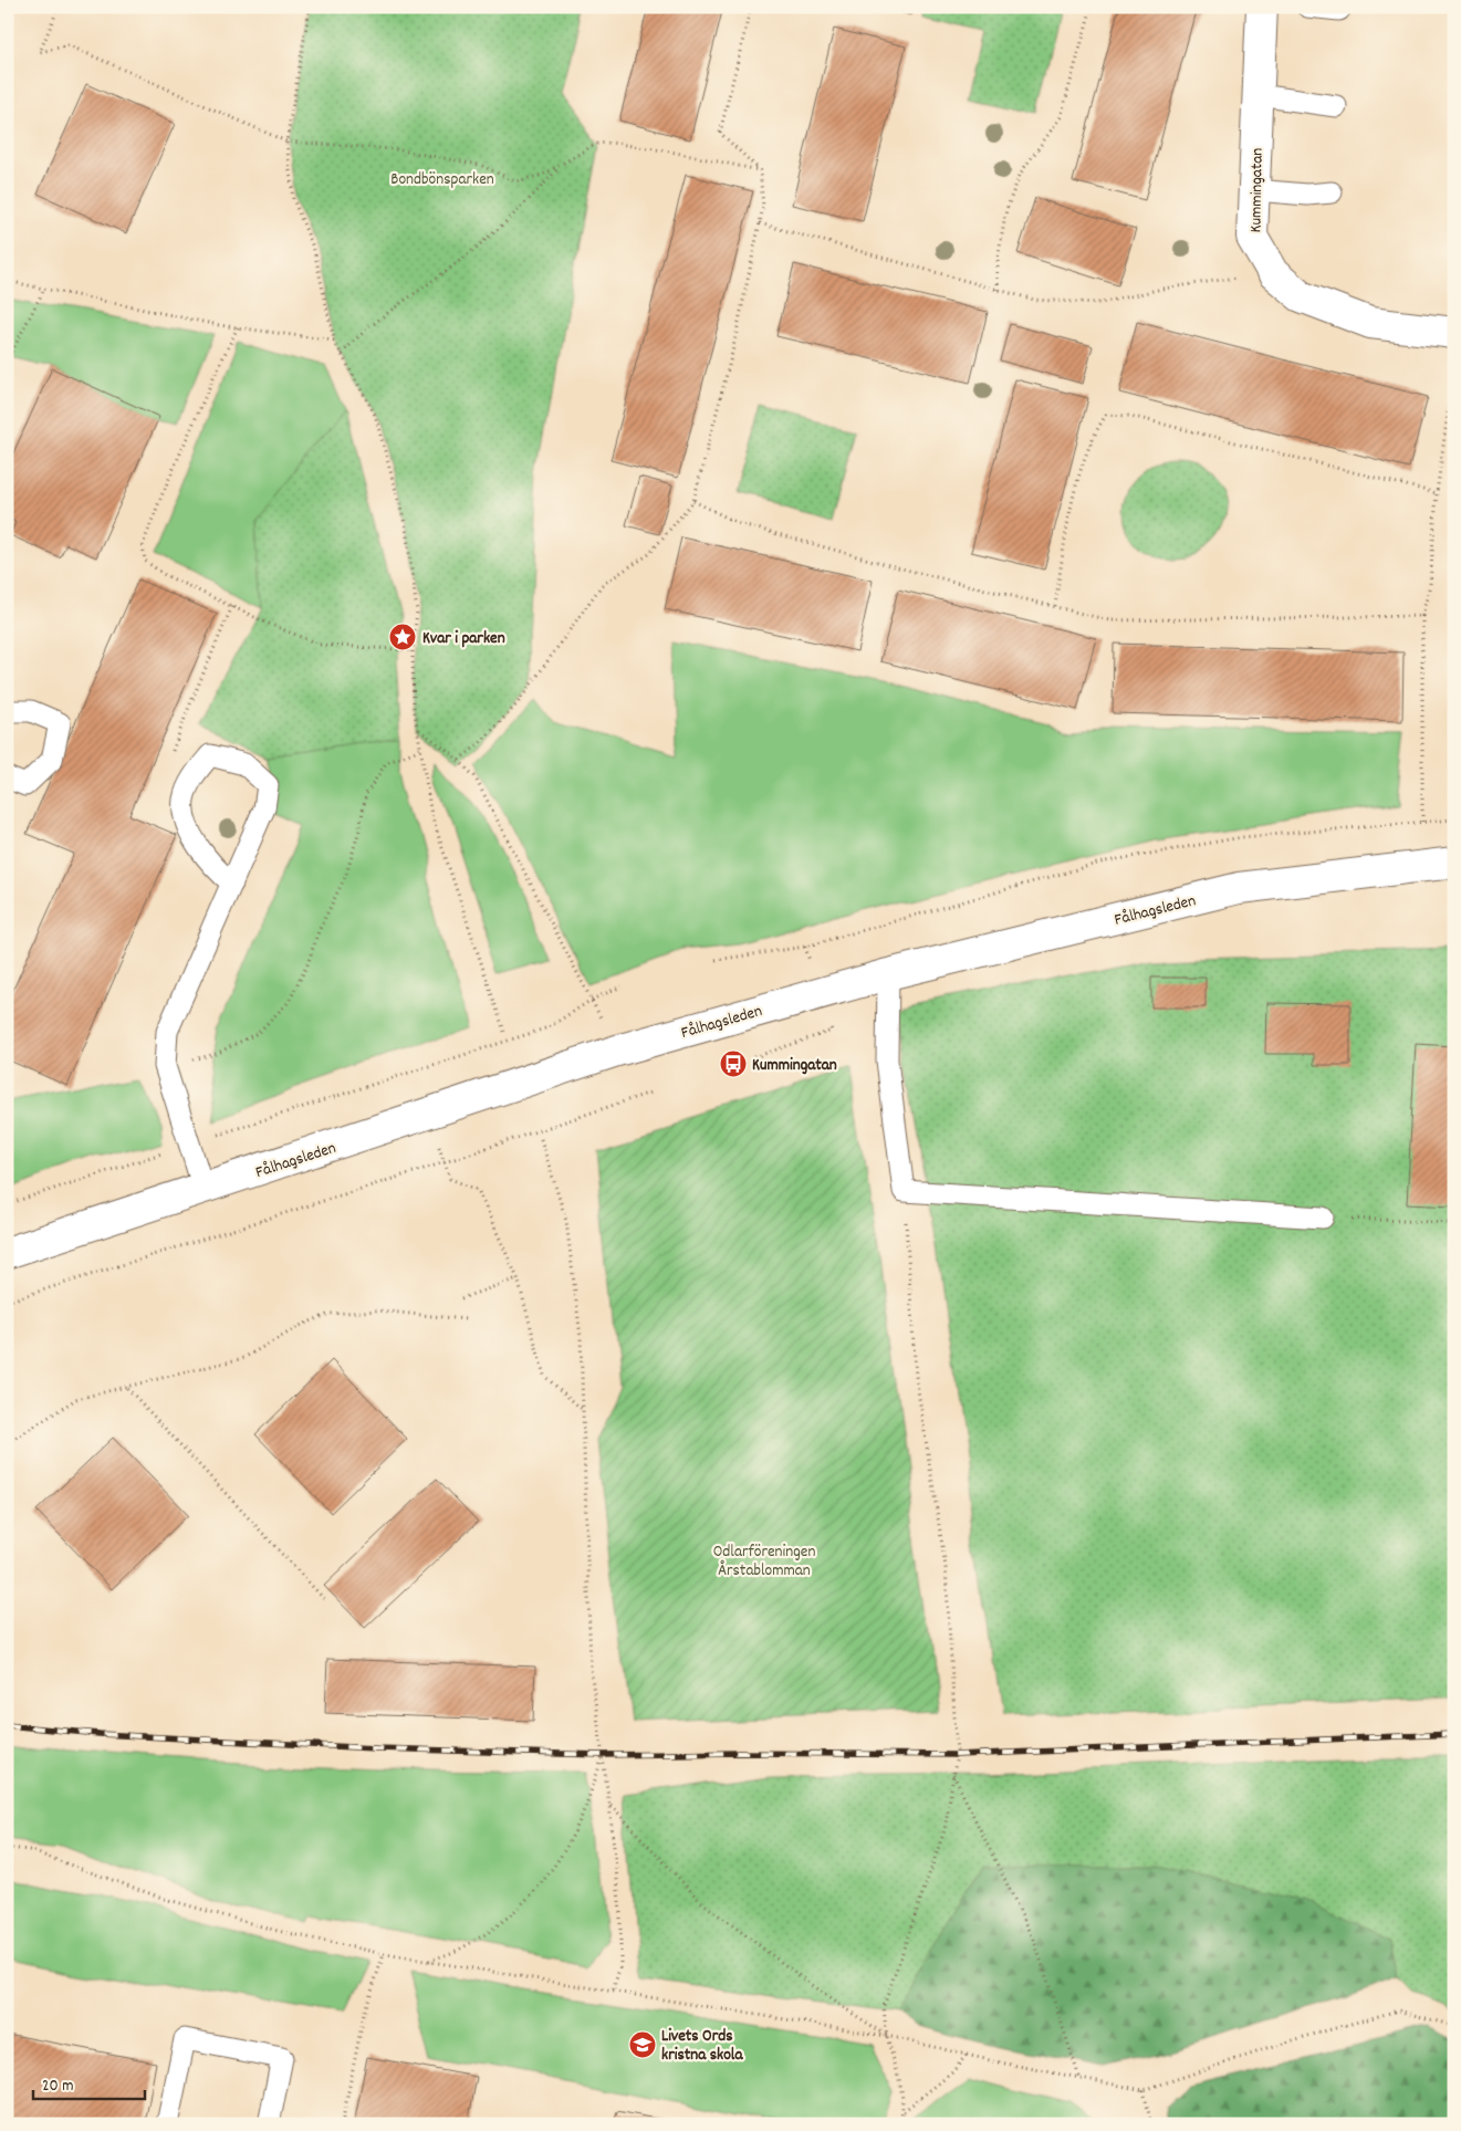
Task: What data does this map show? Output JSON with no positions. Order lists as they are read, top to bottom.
{
  "streets": {
    "street": ["Kummingatan", "Fålhagsleden"]
  },
  "parks": ["Bondbönsparken", "Odlarföreningen Årstablomman"],
  "places": {
    "place": ["Kvar i parken"],
    "bus stop": ["Kummingatan"],
    "school or university": ["Livets Ords kristna skola"]
  },
  "scale_bar": "20 m"
}
